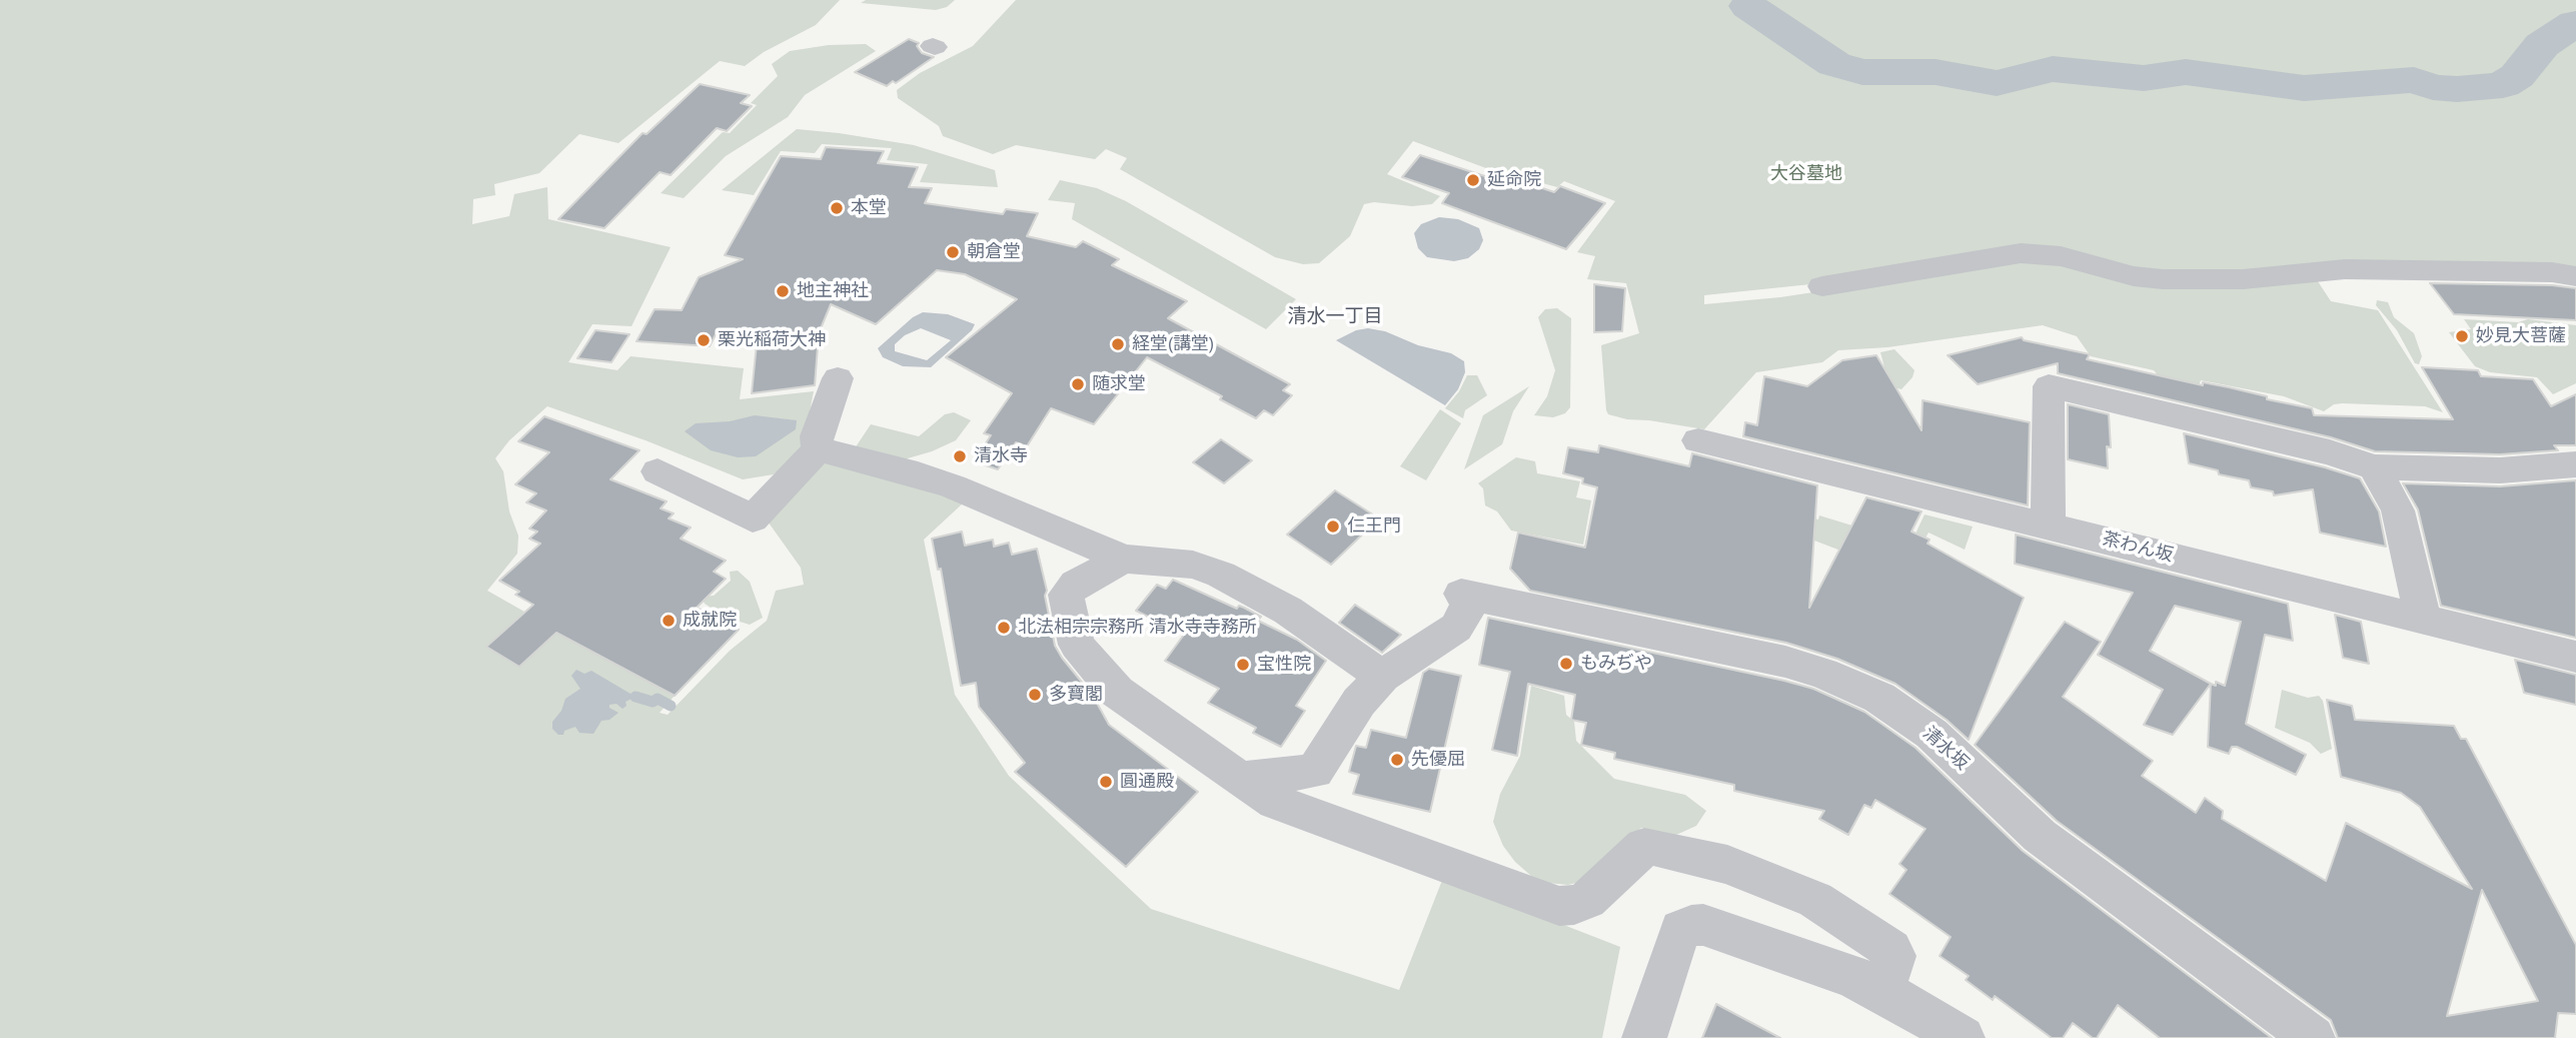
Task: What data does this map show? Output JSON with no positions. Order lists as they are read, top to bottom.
{
  "streets": {
    "street": ["茶わん坂", "清水坂"]
  },
  "districts": ["清水一丁目"],
  "parks": ["大谷墓地"],
  "places": [
    "延命院",
    "本堂",
    "朝倉堂",
    "地主神社",
    "妙見大菩薩",
    "栗光稲荷大神",
    "経堂(講堂)",
    "随求堂",
    "清水寺",
    "仁王門",
    "成就院",
    "北法相宗宗務所 清水寺寺務所",
    "もみぢや",
    "宝性院",
    "多寶閣",
    "先優屈",
    "圓通殿"
  ]
}
